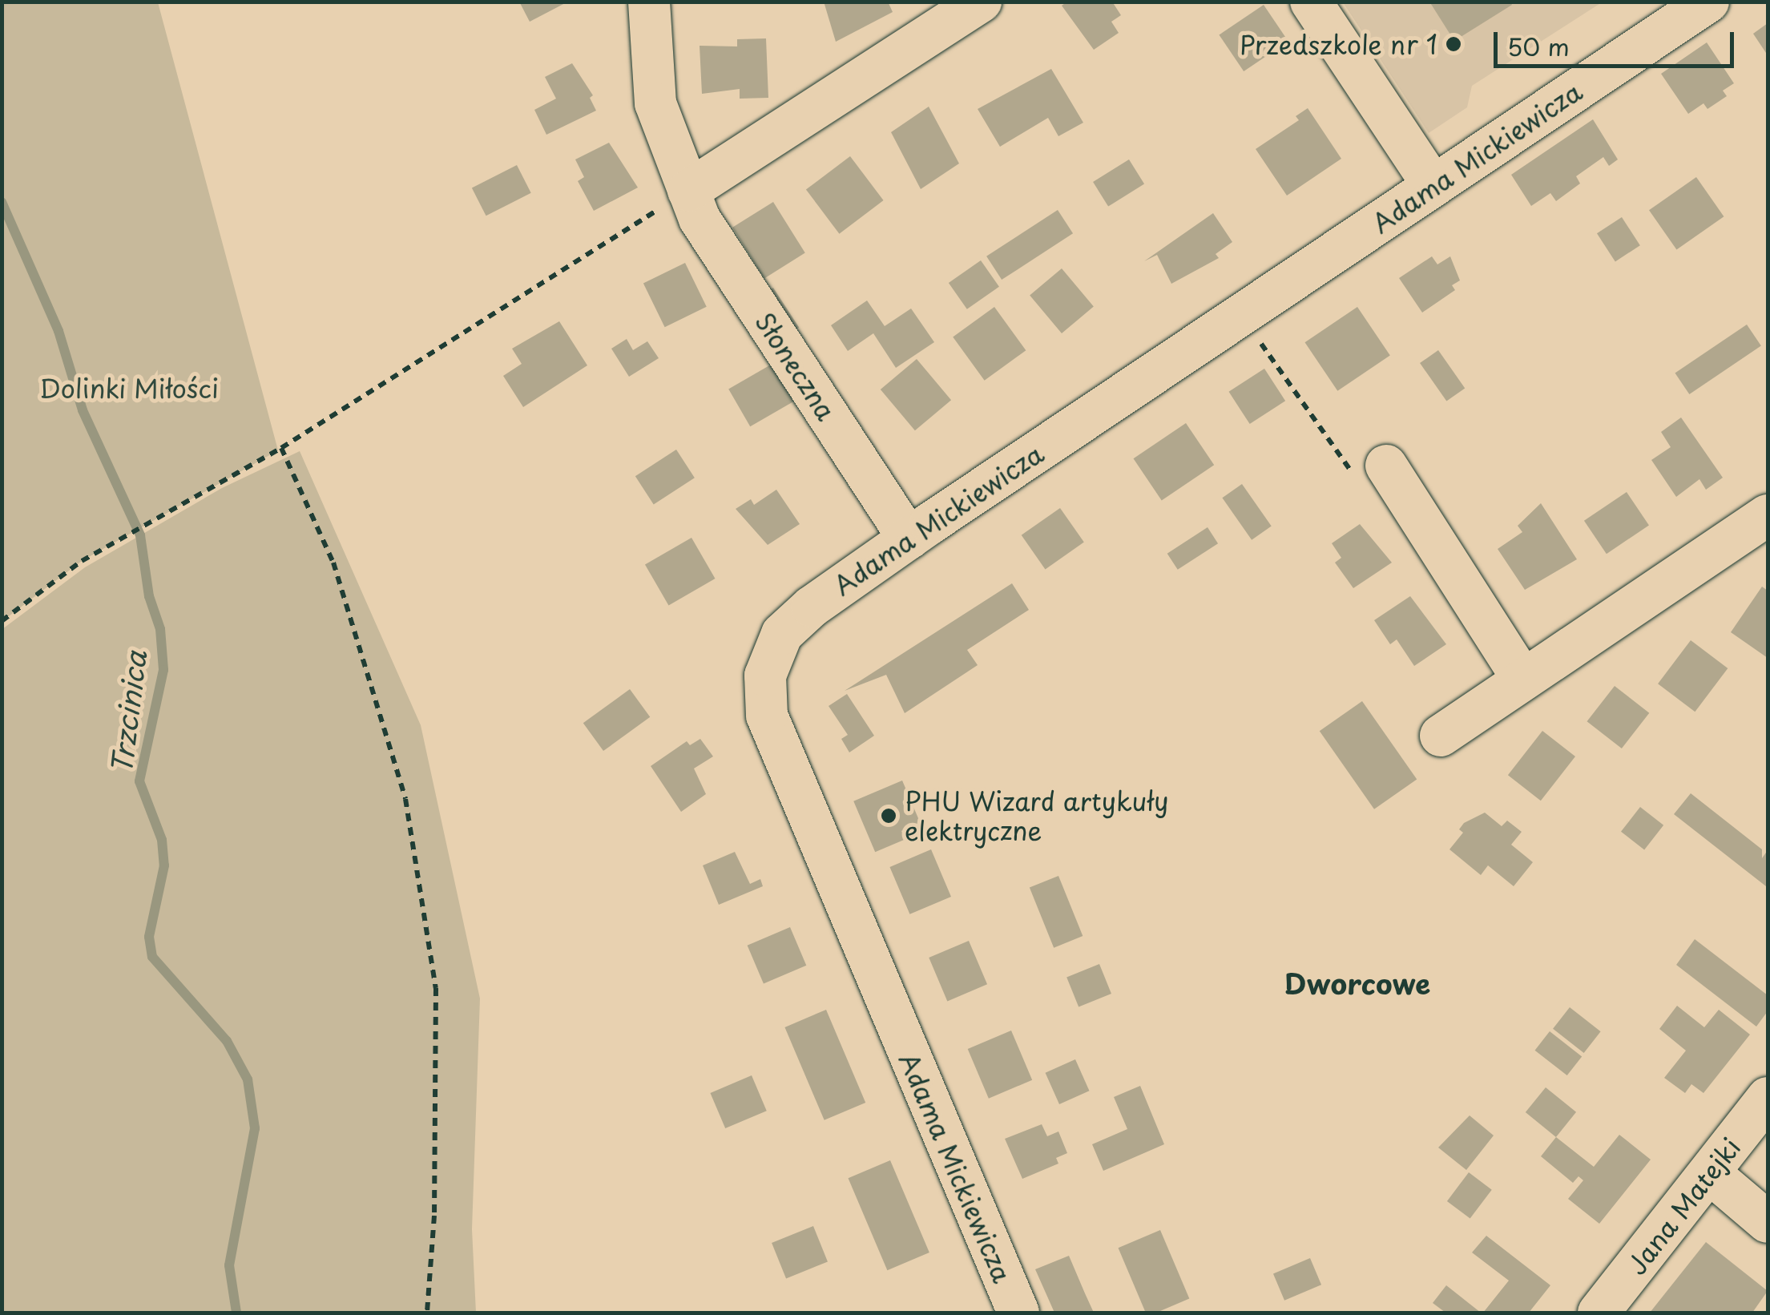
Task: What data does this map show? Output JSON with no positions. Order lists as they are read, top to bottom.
{
  "streets": {
    "street": ["Adama Mickiewicza", "Słoneczna", "Jana Matejki"]
  },
  "crossings": [
    ["Adama Mickiewicza", "Słoneczna"]
  ],
  "districts": ["Dworcowe"],
  "water": ["Trzcinica"],
  "parks": ["Dolinki Miłości"],
  "places": ["Przedszkole nr 1", "PHU Wizard artykuły elektryczne"],
  "scale_bar": "50 m"
}
